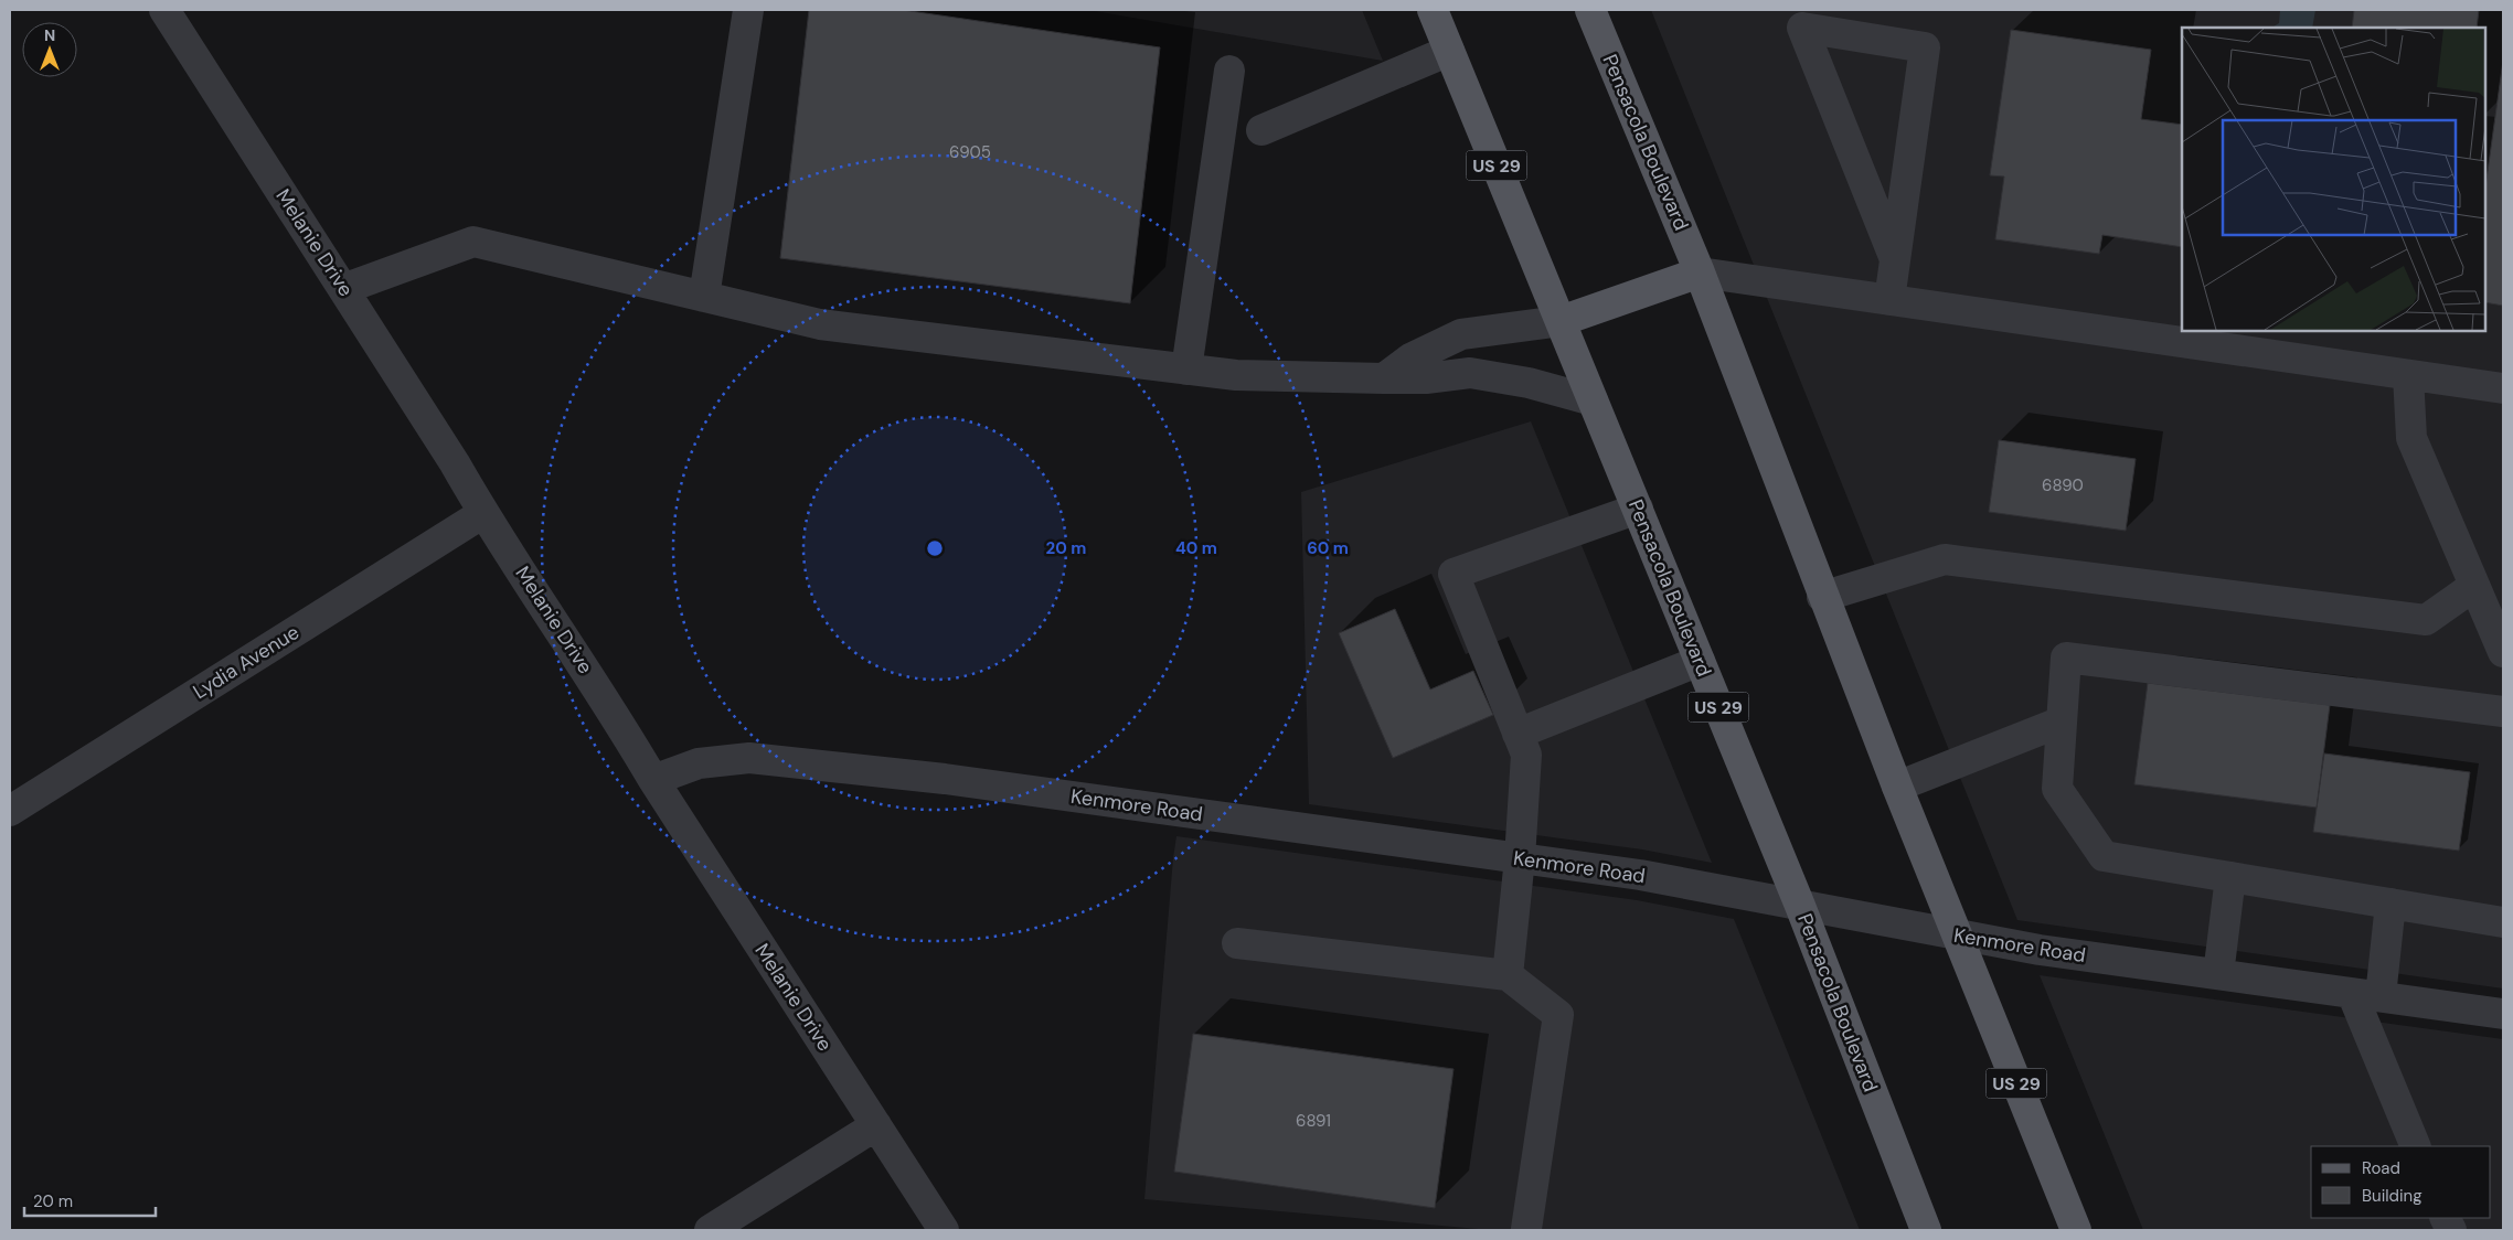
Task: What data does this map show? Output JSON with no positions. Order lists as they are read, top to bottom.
{
  "streets": {
    "main road": ["Pensacola Boulevard", "US 29"],
    "street": ["Melanie Drive", "Lydia Avenue", "Kenmore Road"]
  },
  "crossings": [
    ["Pensacola Boulevard", "Kenmore Road"],
    ["Melanie Drive", "Lydia Avenue"],
    ["Melanie Drive", "Kenmore Road"]
  ],
  "house_numbers": ["6905", "6890", "6891"],
  "legend": ["Road", "Building"],
  "scale_bar": "20 m",
  "north": "top",
  "rings": ["20 m", "40 m", "60 m"]
}
